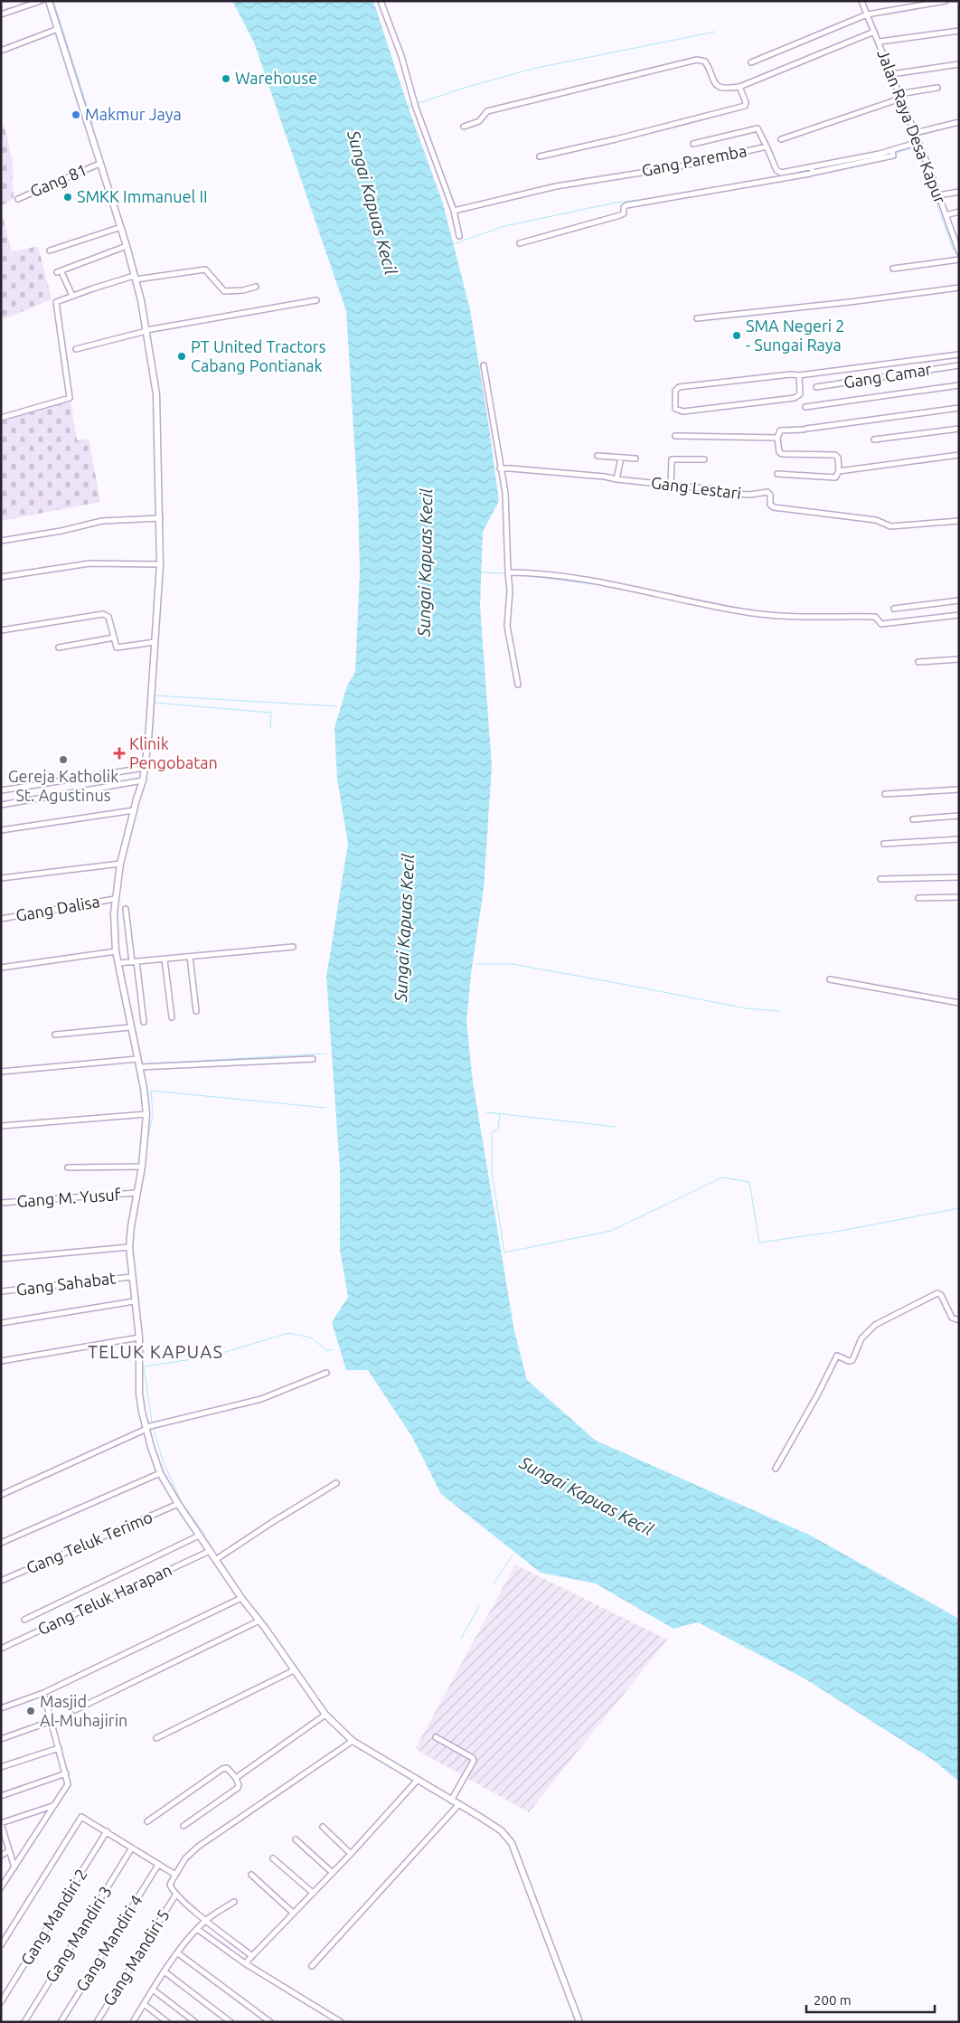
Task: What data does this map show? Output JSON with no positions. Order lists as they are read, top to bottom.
{
  "streets": {
    "street": [
      "Jalan Raya Desa Kapur",
      "Gang Paremba",
      "Gang 81",
      "Gang Camar",
      "Gang Lestari",
      "Gang Dalisa",
      "Gang M. Yusuf",
      "Gang Sahabat",
      "Gang Teluk Terimo",
      "Gang Teluk Harapan",
      "Gang Mandiri 2",
      "Gang Mandiri 3",
      "Gang Mandiri 4",
      "Gang Mandiri 5"
    ]
  },
  "districts": ["TELUK KAPUAS"],
  "water": ["Sungai Kapuas Kecil"],
  "places": {
    "other": [
      "Warehouse",
      "Makmur Jaya",
      "SMKK Immanuel II",
      "SMA Negeri 2 - Sungai Raya",
      "PT United Tractors Cabang Pontianak",
      "Gereja Katholik St. Agustinus",
      "Masjid Al-Muhajirin"
    ],
    "health": ["Klinik Pengobatan"]
  },
  "scale_bar": "200 m"
}
